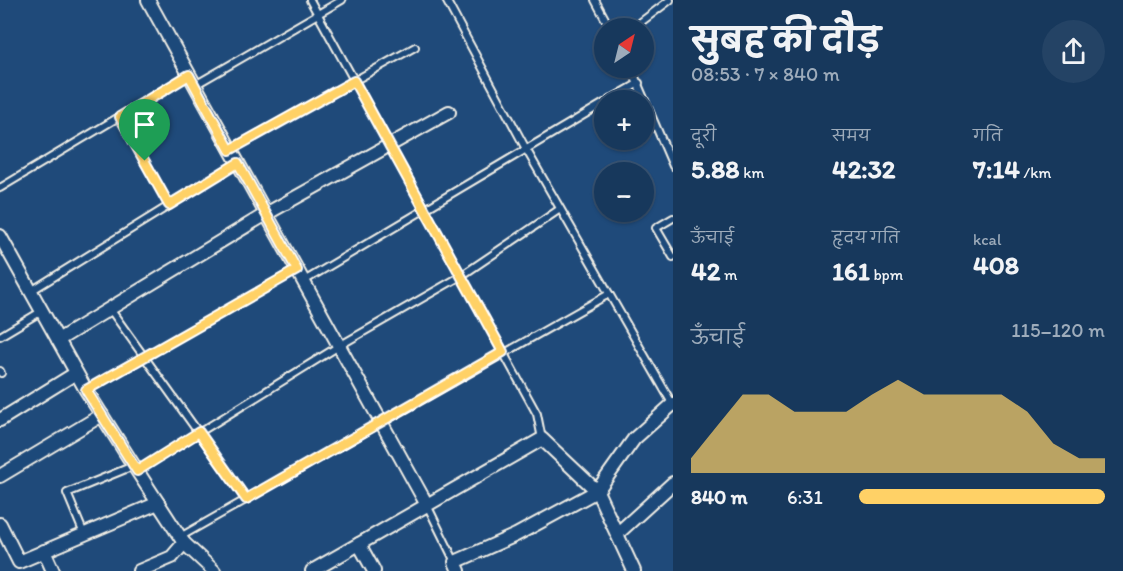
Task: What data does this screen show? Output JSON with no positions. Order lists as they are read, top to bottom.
{
  "north": "top right",
  "page": {
    "heading": ["सुबह की दौड़", "08:53 · 7 × 840 m"],
    "map_buttons": ["+", "−"],
    "stats": [
      ["दूरी", "5.88 km"],
      ["समय", "42:32"],
      ["गति", "7:14 /km"],
      ["ऊँचाई", "42 m"],
      ["हृदय गति", "161 bpm"],
      ["kcal", "408"]
    ],
    "chart": ["ऊँचाई", "115–120 m"],
    "list": [
      {
        "name": "840 m",
        "note": "6:31"
      }
    ]
  }
}
